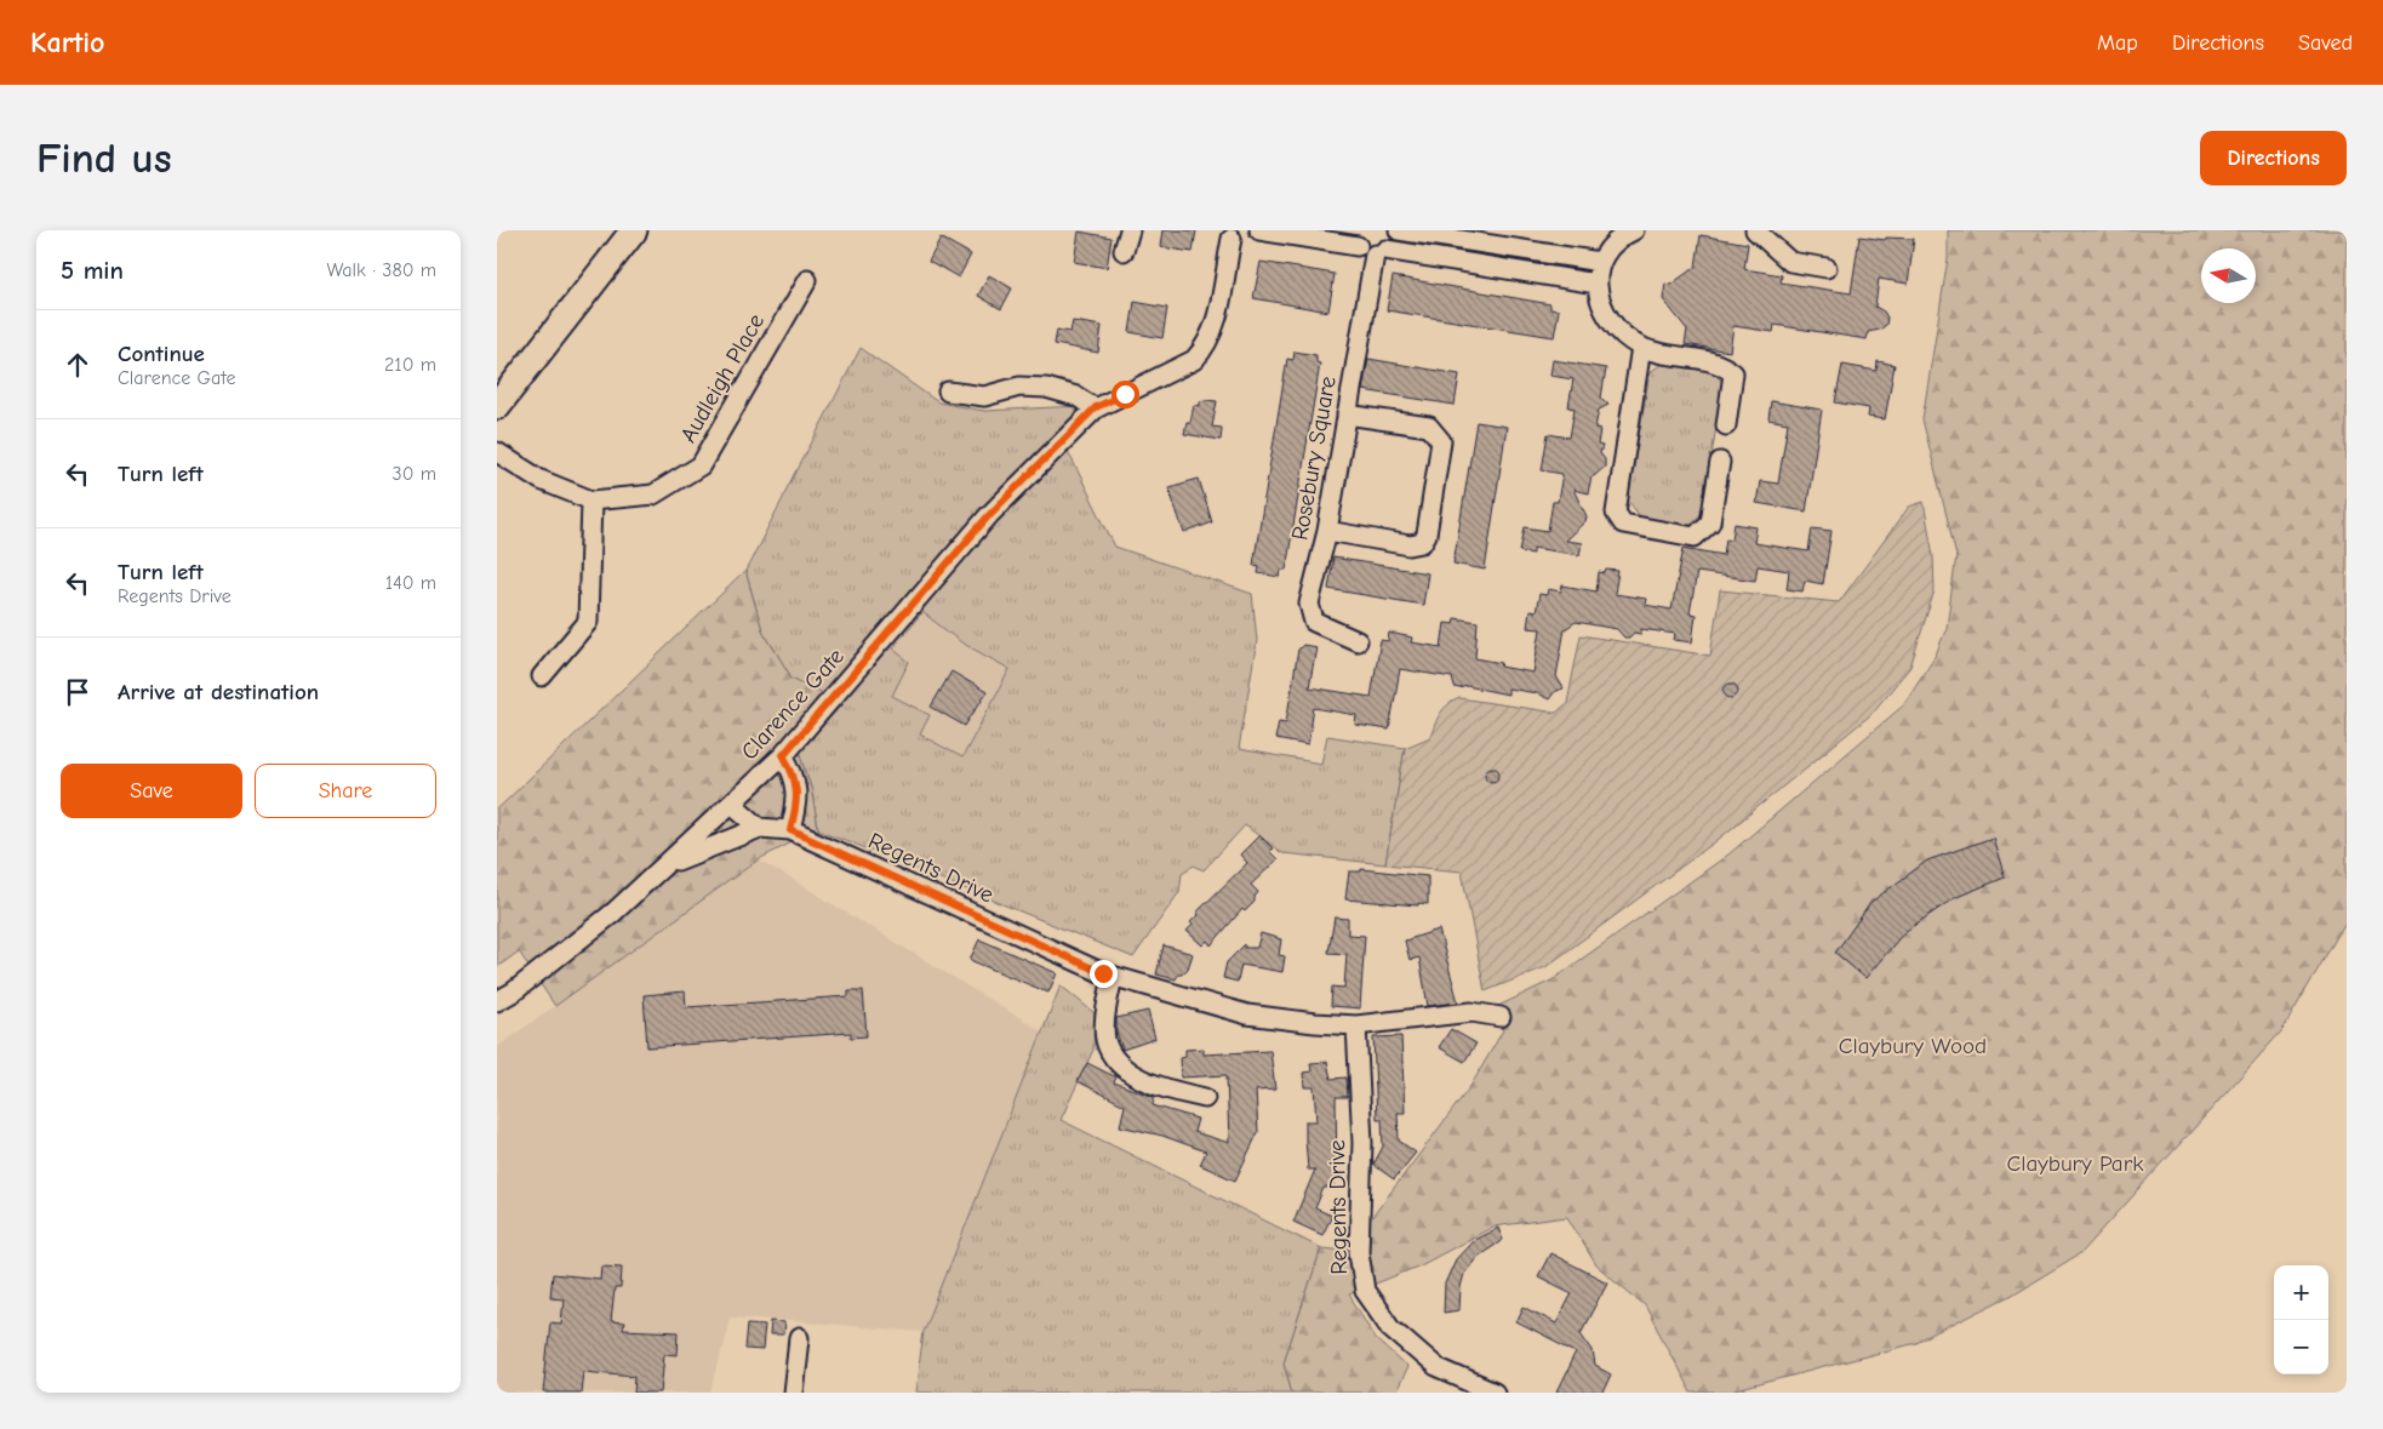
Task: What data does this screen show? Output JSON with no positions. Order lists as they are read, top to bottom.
{
  "streets": {
    "street": [
      "Audleigh Place",
      "Rosebury Square",
      "Clarence Gate",
      "Regents Drive"
    ]
  },
  "parks": ["Claybury Wood", "Claybury Park"],
  "north": "left",
  "page": {
    "header": "Kartio",
    "nav": ["Map", "Directions", "Saved"],
    "buttons": [
      "Directions",
      ["Save", "Share"]
    ],
    "title": "Find us",
    "heading": ["5 min", "Walk · 380 m"],
    "list": [
      ["Continue", "Clarence Gate", "210 m"],
      ["Turn left", "30 m"],
      ["Turn left", "Regents Drive", "140 m"],
      "Arrive at destination"
    ],
    "map_buttons": ["+", "−"]
  }
}
